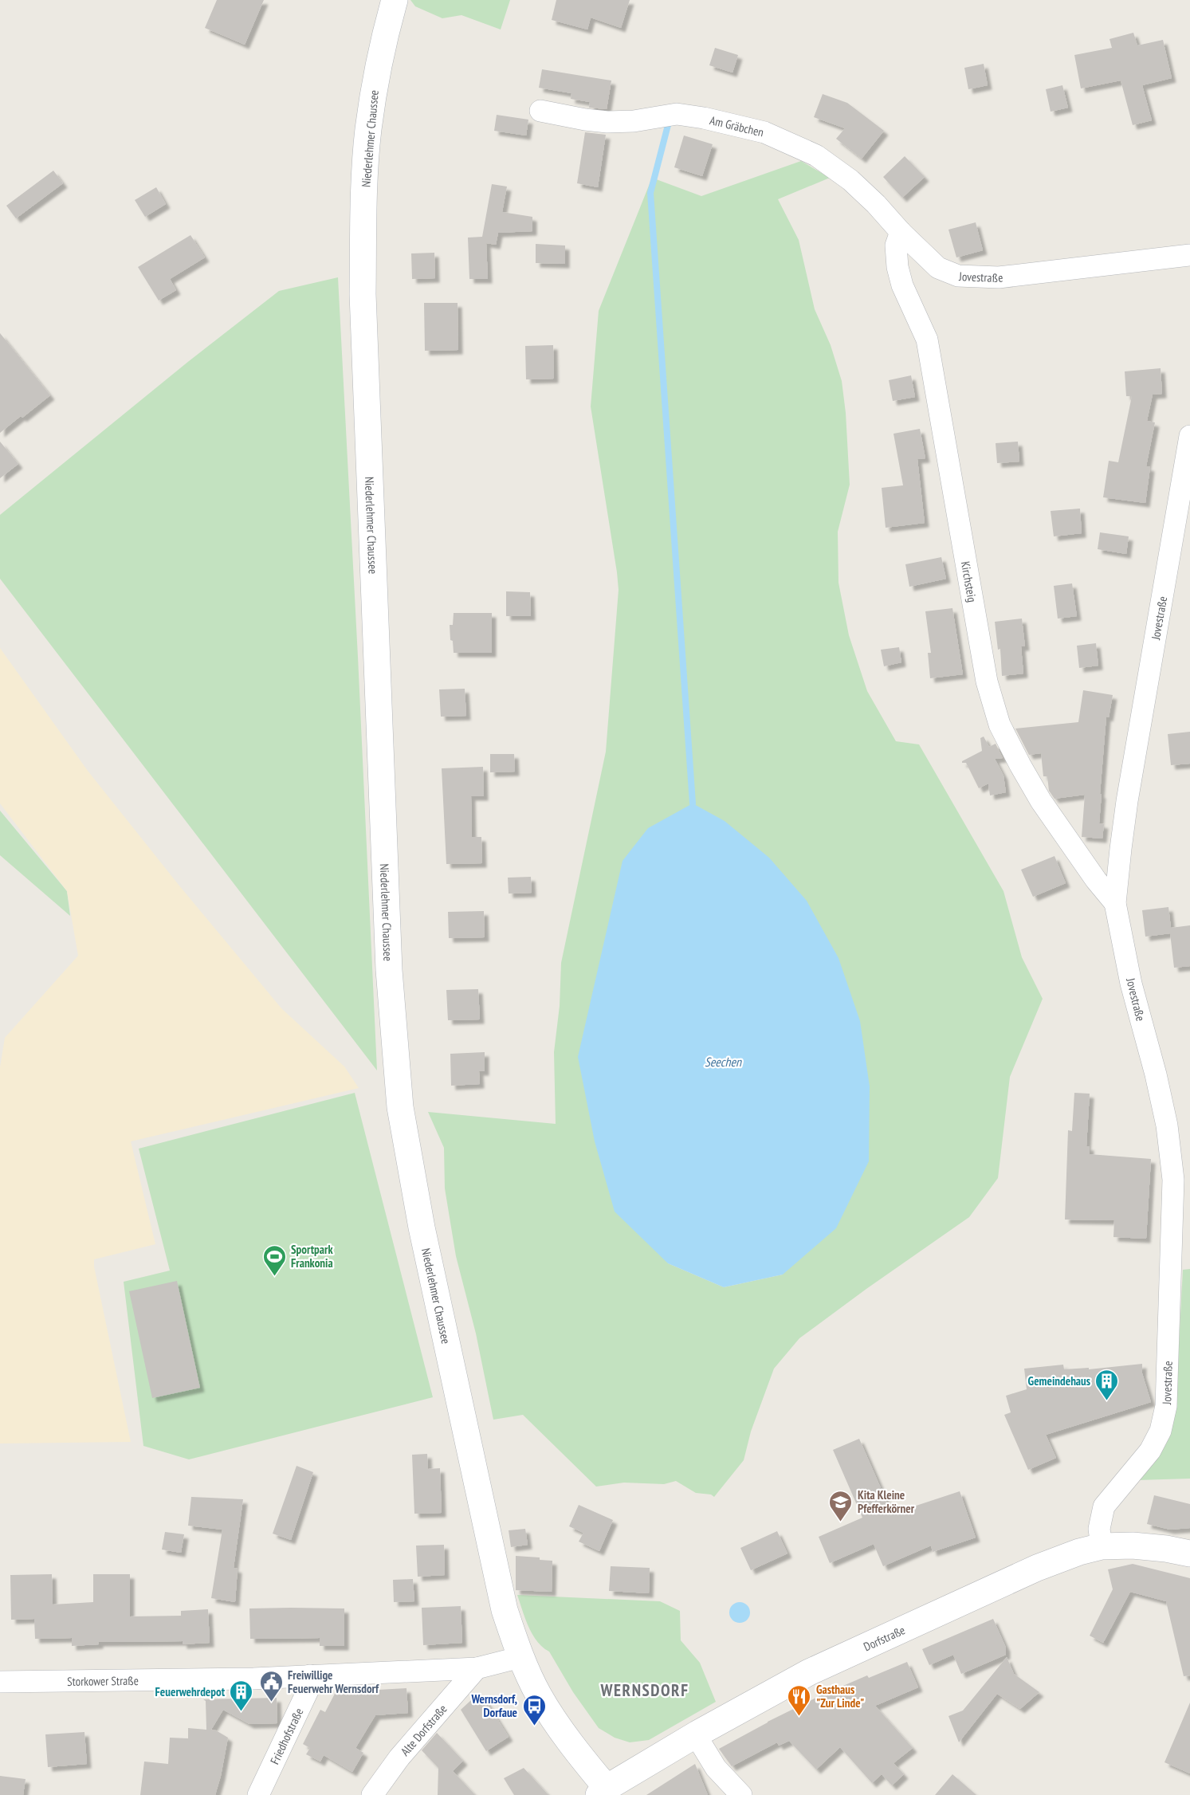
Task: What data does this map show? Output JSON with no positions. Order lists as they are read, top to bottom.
{
  "streets": {
    "main road": ["Niederlehmer Chaussee", "Dorfstraße"],
    "street": [
      "Am Gräbchen",
      "Jovestraße",
      "Kirchsteig",
      "Storkower Straße",
      "Alte Dorfstraße",
      "Friedhofstraße"
    ]
  },
  "crossings": [
    ["Am Gräbchen", "Jovestraße"],
    ["Am Gräbchen", "Kirchsteig"],
    ["Niederlehmer Chaussee", "Dorfstraße"],
    ["Niederlehmer Chaussee", "Storkower Straße"],
    ["Jovestraße", "Kirchsteig"],
    ["Jovestraße", "Dorfstraße"],
    ["Storkower Straße", "Alte Dorfstraße"],
    ["Storkower Straße", "Friedhofstraße"]
  ],
  "districts": ["WERNSDORF"],
  "water": ["Seechen"],
  "places": {
    "sports": ["Sportpark Frankonia"],
    "building": ["Gemeindehaus", "Feuerwehrdepot"],
    "school or university": ["Kita Kleine Pfefferkörner"],
    "public building": ["Freiwillige Feuerwehr Wernsdorf"],
    "restaurant": ["Gasthaus \"Zur Linde\""],
    "bus stop": ["Wernsdorf, Dorfaue"]
  }
}
